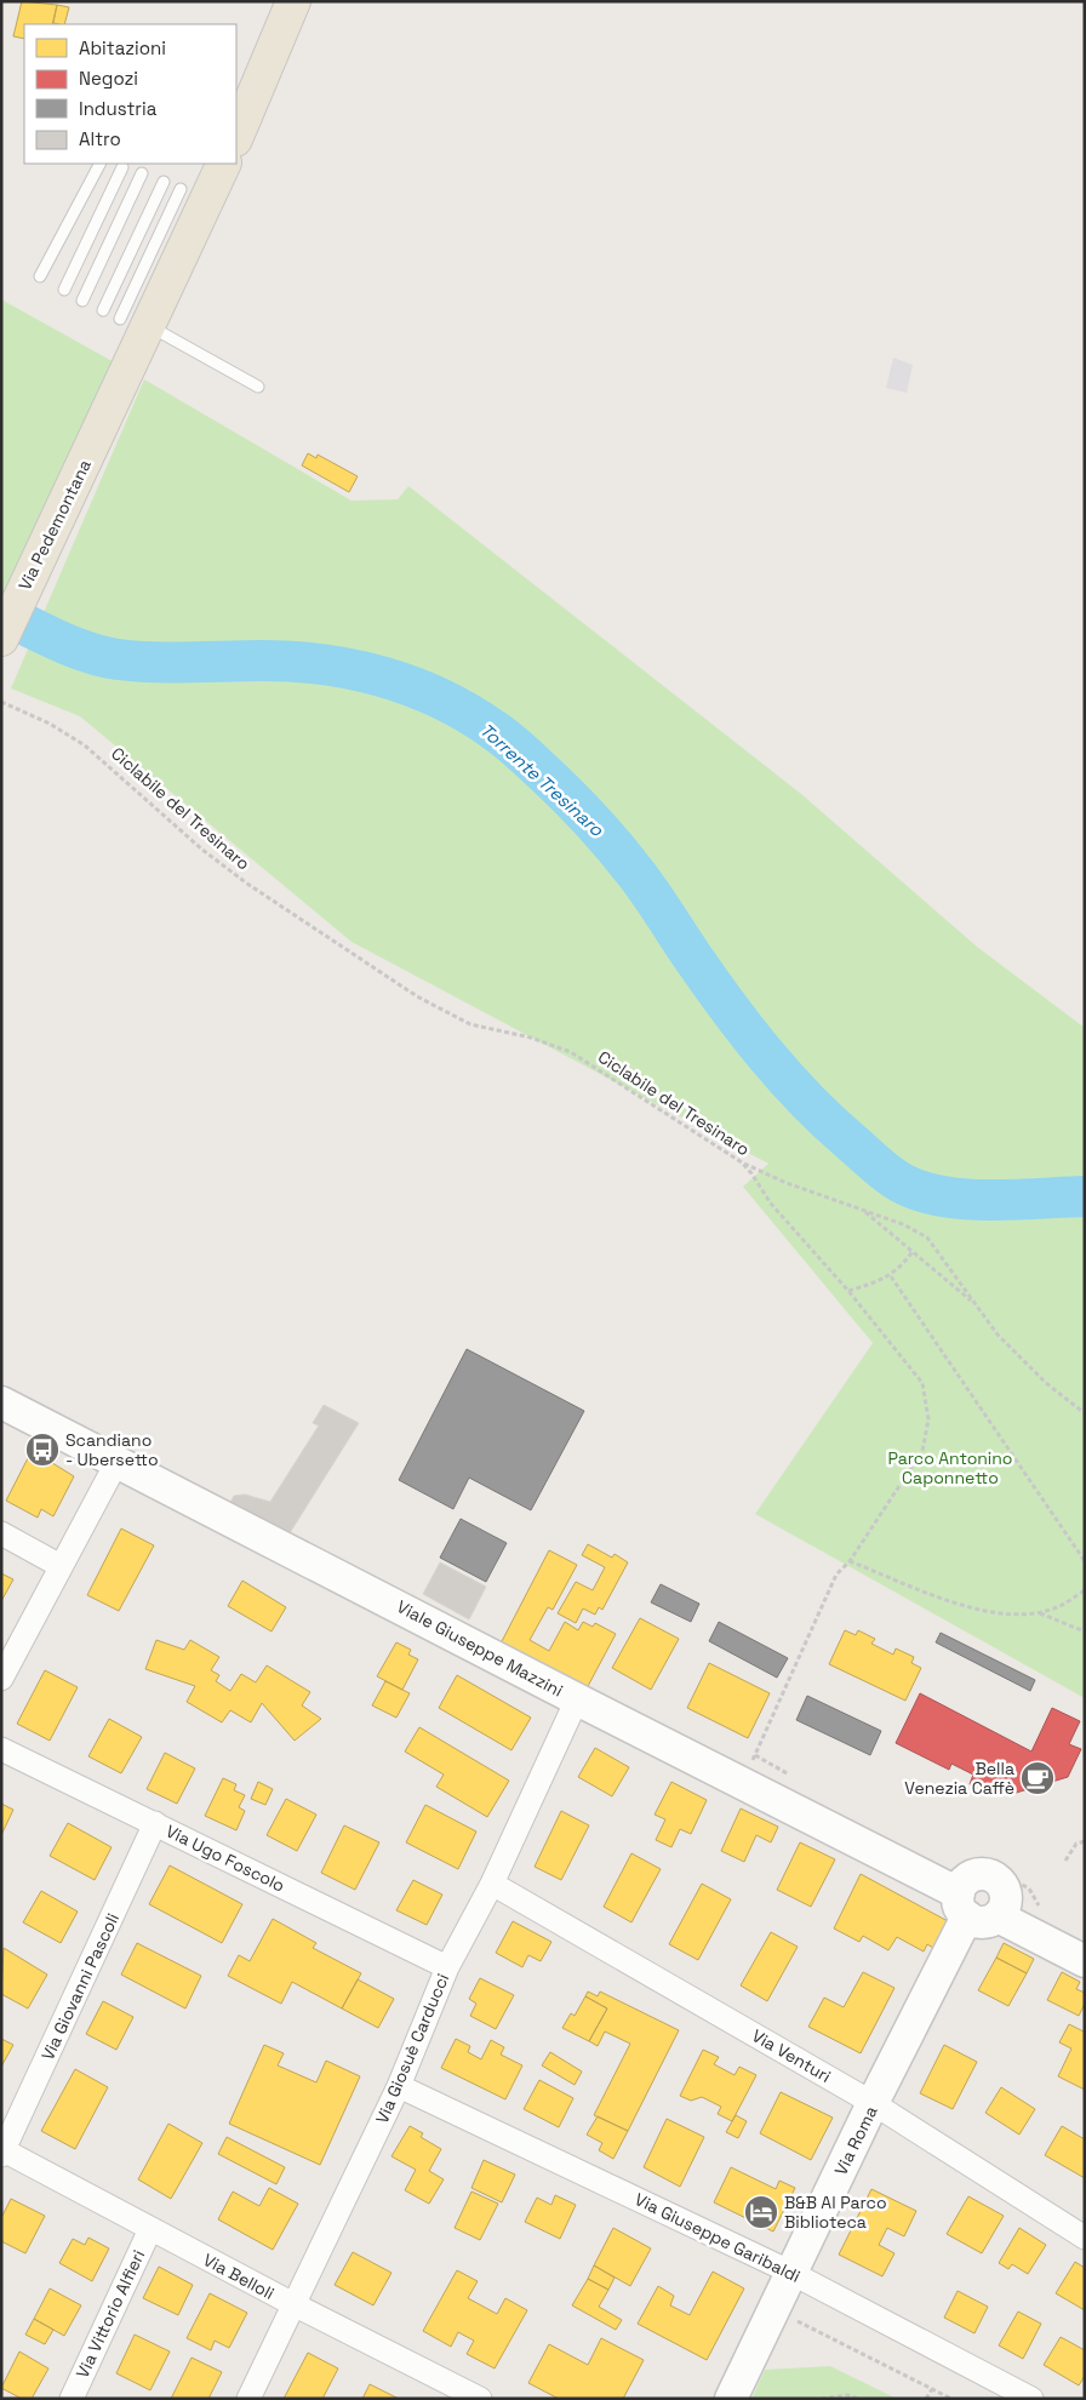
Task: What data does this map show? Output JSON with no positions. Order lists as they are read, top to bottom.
{
  "streets": {
    "main road": ["Via Pedemontana"],
    "street": [
      "Viale Giuseppe Mazzini",
      "Via Ugo Foscolo",
      "Via Giovanni Pascoli",
      "Via Giosuè Carducci",
      "Via Venturi",
      "Via Roma",
      "Via Giuseppe Garibaldi",
      "Via Belloli",
      "Via Vittorio Alfieri"
    ],
    "path": ["Ciclabile del Tresinaro"]
  },
  "crossings": [
    ["Viale Giuseppe Mazzini", "Via Giosuè Carducci"],
    ["Viale Giuseppe Mazzini", "Via Roma"],
    ["Via Ugo Foscolo", "Via Giovanni Pascoli"],
    ["Via Ugo Foscolo", "Via Giosuè Carducci"],
    ["Via Giovanni Pascoli", "Via Belloli"],
    ["Via Giosuè Carducci", "Via Venturi"],
    ["Via Giosuè Carducci", "Via Giuseppe Garibaldi"],
    ["Via Giosuè Carducci", "Via Belloli"],
    ["Via Venturi", "Via Roma"],
    ["Via Roma", "Via Giuseppe Garibaldi"],
    ["Via Belloli", "Via Vittorio Alfieri"]
  ],
  "water": ["Torrente Tresinaro"],
  "parks": ["Parco Antonino Caponnetto"],
  "places": {
    "bus stop": ["Scandiano - Ubersetto"],
    "cafe": ["Bella Venezia Caffè"],
    "hotel": ["B&B Al Parco Biblioteca"]
  },
  "legend": [
    "Abitazioni",
    "Negozi",
    "Industria",
    "Altro"
  ]
}
